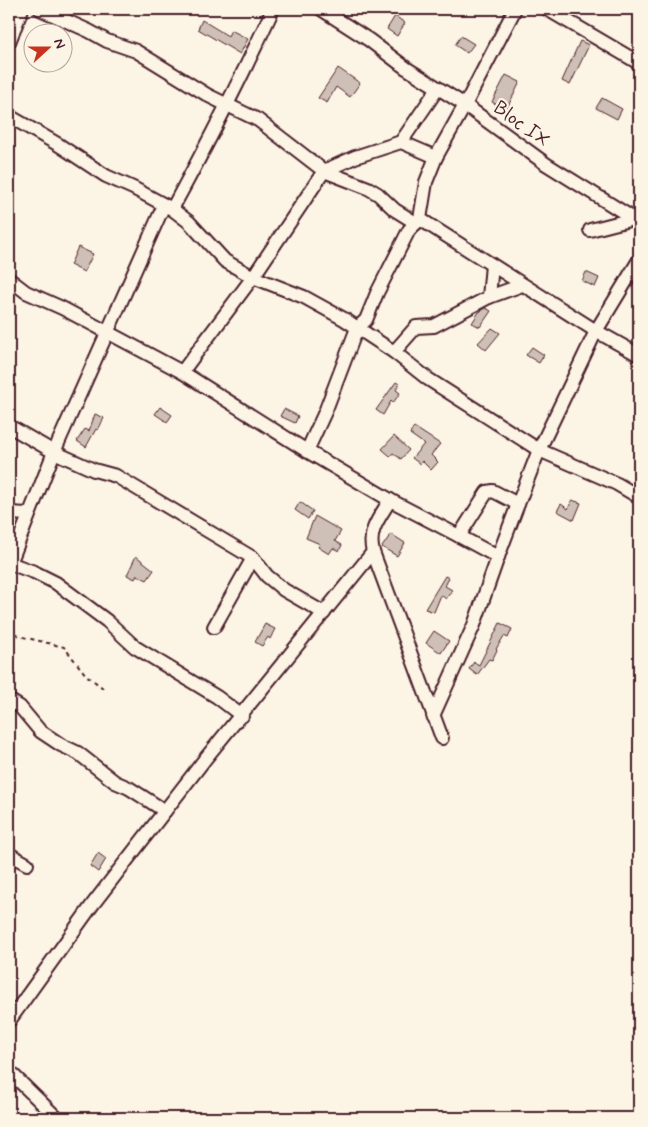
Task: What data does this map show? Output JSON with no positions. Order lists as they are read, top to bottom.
{
  "streets": {
    "street": ["Bloc IX"]
  },
  "north": "right"
}
